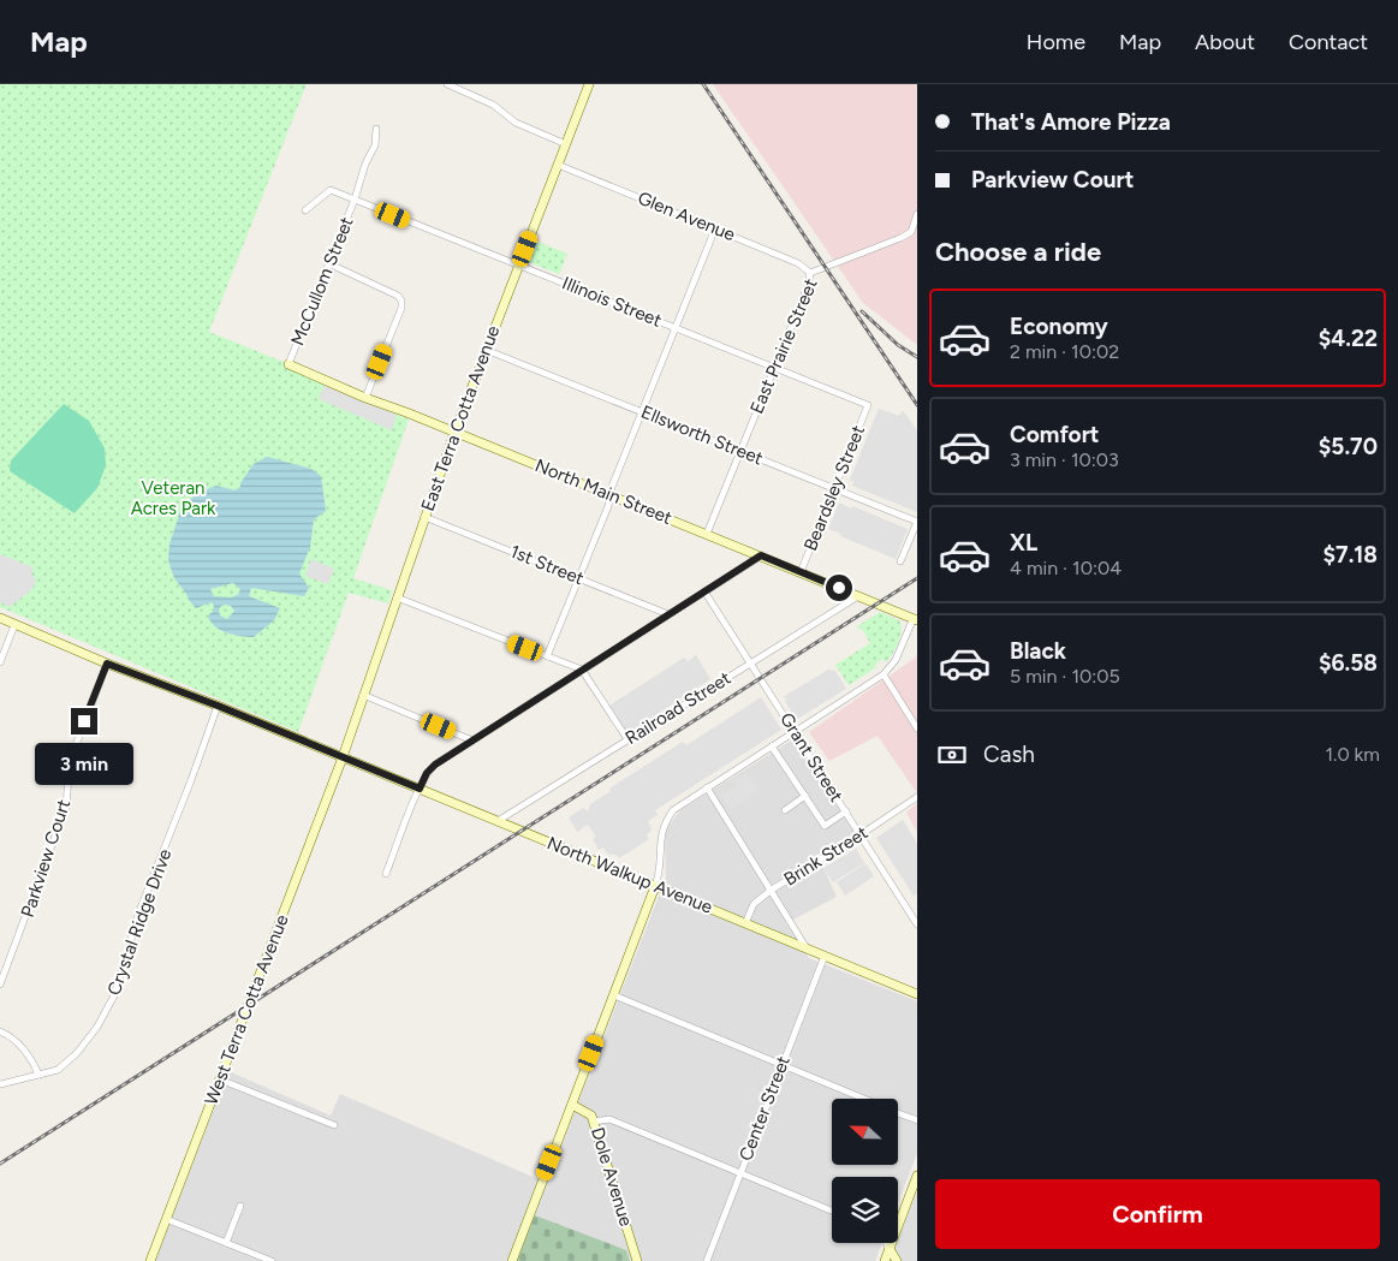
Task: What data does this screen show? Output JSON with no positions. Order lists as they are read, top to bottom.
{
  "streets": {
    "street": [
      "Glen Avenue",
      "McCullom Street",
      "Illinois Street",
      "East Prairie Street",
      "East Terra Cotta Avenue",
      "Ellsworth Street",
      "Beardsley Street",
      "North Main Street",
      "1st Street",
      "Railroad Street",
      "Grant Street",
      "Brink Street",
      "Parkview Court",
      "North Walkup Avenue",
      "Crystal Ridge Drive",
      "West Terra Cotta Avenue",
      "Center Street",
      "Dole Avenue"
    ]
  },
  "crossings": [
    ["Glen Avenue", "East Prairie Street"],
    ["Glen Avenue", "East Terra Cotta Avenue"],
    ["McCullom Street", "Illinois Street"],
    ["McCullom Street", "North Main Street"],
    ["Illinois Street", "East Prairie Street"],
    ["Illinois Street", "East Terra Cotta Avenue"],
    ["Illinois Street", "Beardsley Street"],
    ["East Prairie Street", "Ellsworth Street"],
    ["East Prairie Street", "North Main Street"],
    ["East Terra Cotta Avenue", "Ellsworth Street"],
    ["East Terra Cotta Avenue", "North Main Street"],
    ["East Terra Cotta Avenue", "1st Street"],
    ["East Terra Cotta Avenue", "North Walkup Avenue"],
    ["East Terra Cotta Avenue", "West Terra Cotta Avenue"],
    ["Ellsworth Street", "Beardsley Street"],
    ["Beardsley Street", "North Main Street"],
    ["North Main Street", "Railroad Street"],
    ["Railroad Street", "Grant Street"],
    ["Railroad Street", "North Walkup Avenue"],
    ["Grant Street", "Brink Street"],
    ["Brink Street", "North Walkup Avenue"],
    ["Parkview Court", "North Walkup Avenue"],
    ["North Walkup Avenue", "Crystal Ridge Drive"],
    ["North Walkup Avenue", "West Terra Cotta Avenue"],
    ["North Walkup Avenue", "Center Street"]
  ],
  "parks": ["Veteran Acres Park"],
  "north": "left",
  "page": {
    "header": "Map",
    "nav": [
      "Home",
      "Map",
      "About",
      "Contact"
    ],
    "banner": ["That's Amore Pizza", "Parkview Court"],
    "heading": "Choose a ride",
    "list": [
      {
        "name": "Economy",
        "note": "2 min · 10:02",
        "value": "$4.22"
      },
      {
        "name": "Comfort",
        "note": "3 min · 10:03",
        "value": "$5.70"
      },
      {
        "name": "XL",
        "note": "4 min · 10:04",
        "value": "$7.18"
      },
      {
        "name": "Black",
        "note": "5 min · 10:05",
        "value": "$6.58"
      }
    ],
    "pay": ["Cash", "1.0 km"],
    "bubble": "3 min",
    "buttons": "Confirm"
  }
}
